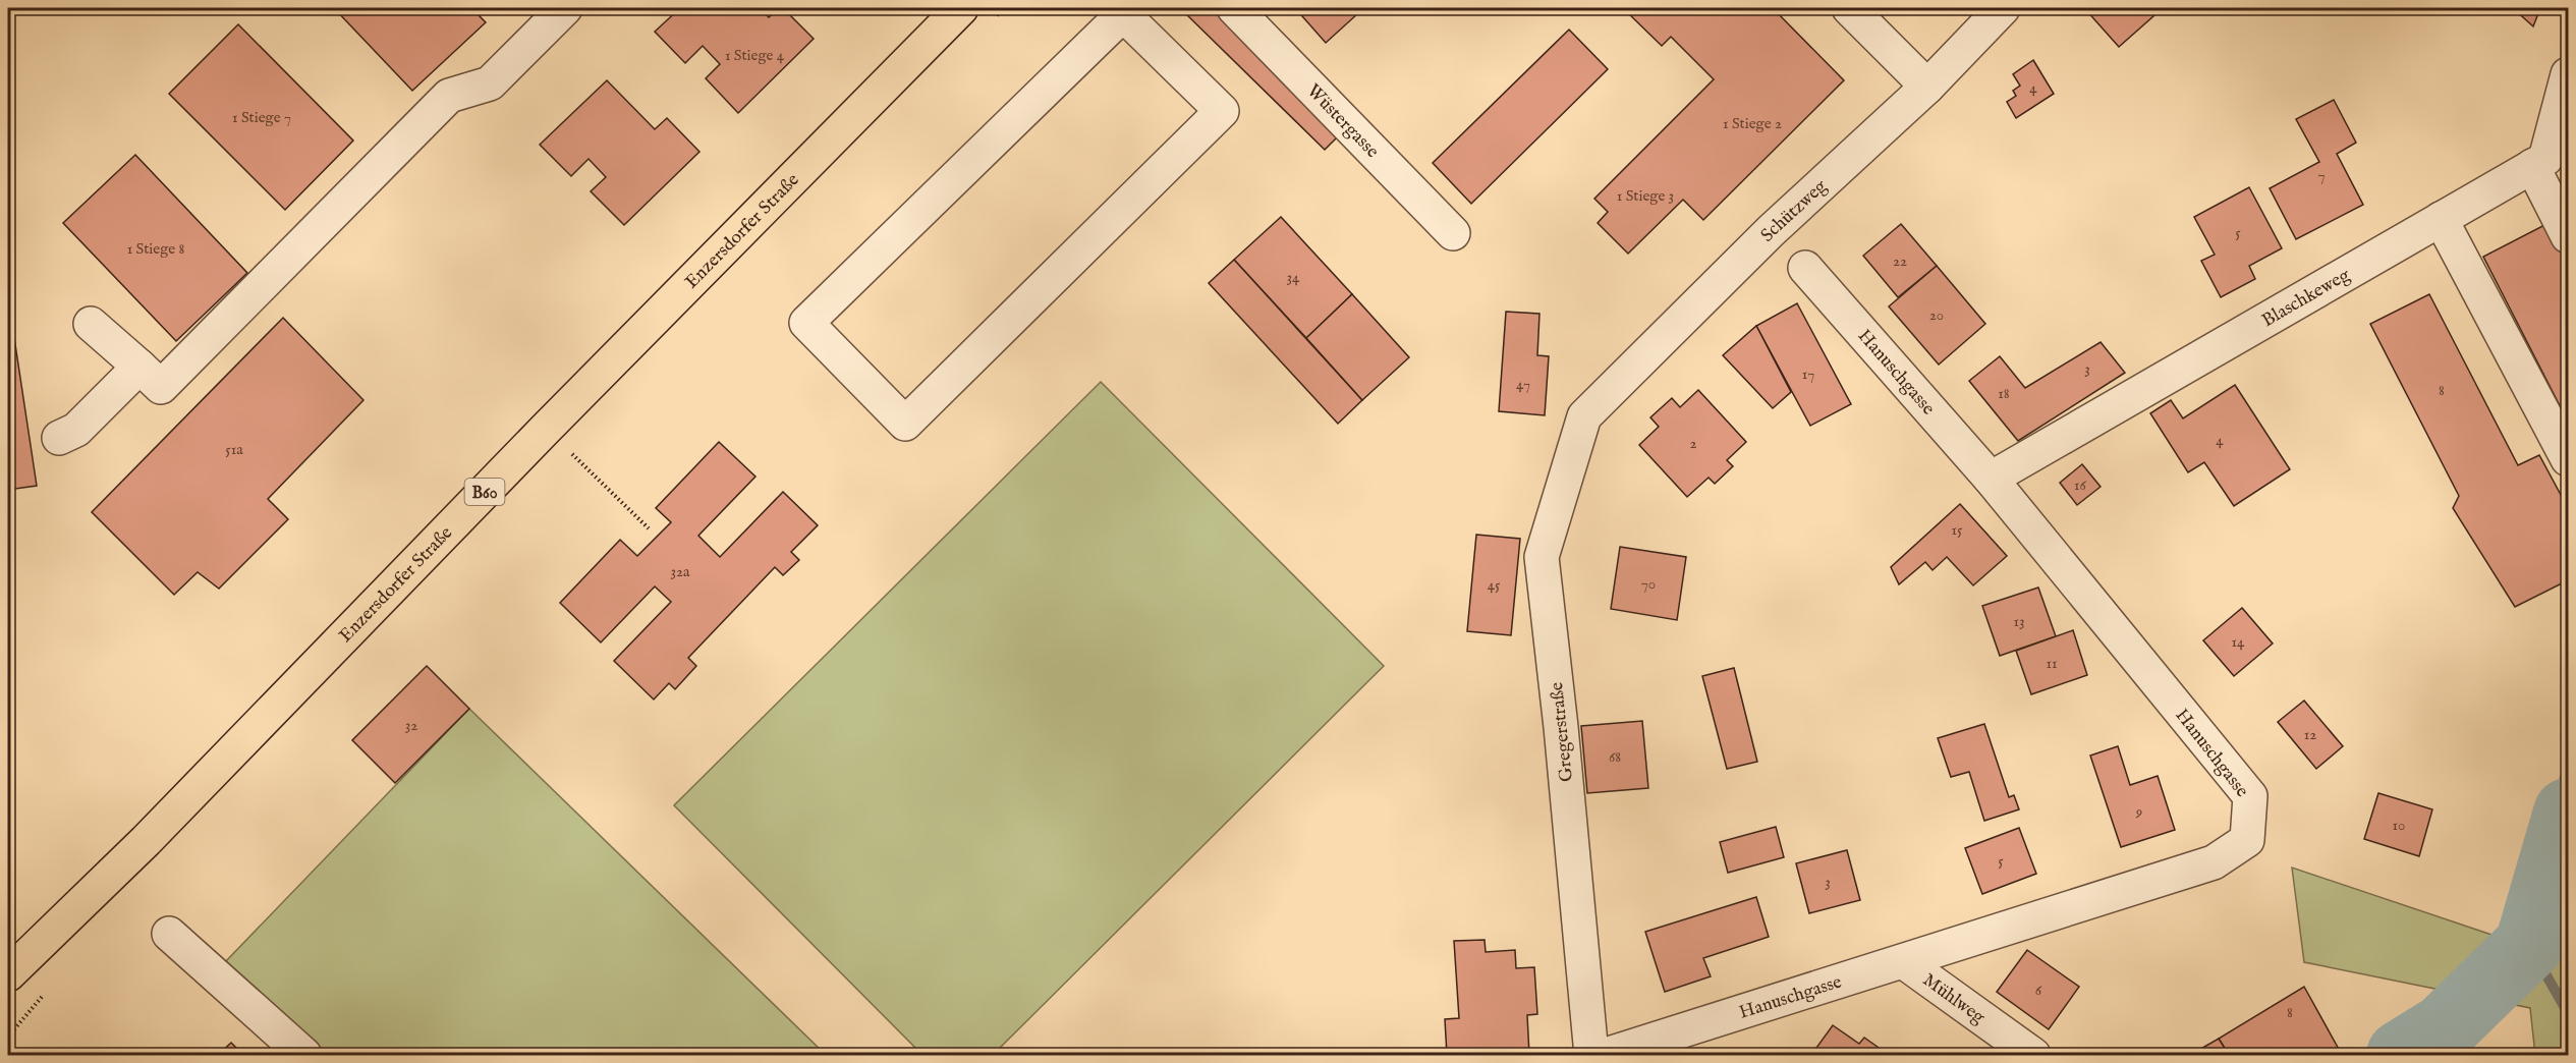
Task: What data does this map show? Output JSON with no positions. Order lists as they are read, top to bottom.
{
  "streets": {
    "main road": ["Enzersdorfer Straße", "B60"],
    "street": [
      "Wüstergasse",
      "Schützweg",
      "Blaschkeweg",
      "Hanuschgasse",
      "Gregerstraße",
      "Mühlweg"
    ]
  },
  "crossings": [
    ["Schützweg", "Gregerstraße"],
    ["Blaschkeweg", "Hanuschgasse"],
    ["Hanuschgasse", "Mühlweg"]
  ],
  "house_numbers": [
    "1 Stiege 4",
    "4",
    "1 Stiege 7",
    "1 Stiege 2",
    "7",
    "1 Stiege 3",
    "5",
    "1 Stiege 8",
    "22",
    "34",
    "20",
    "3",
    "17",
    "47",
    "8",
    "18",
    "4",
    "2",
    "51a",
    "16",
    "15",
    "32a",
    "70",
    "45",
    "13",
    "14",
    "11",
    "32",
    "12",
    "68",
    "9",
    "10",
    "5",
    "3",
    "6",
    "8"
  ]
}
